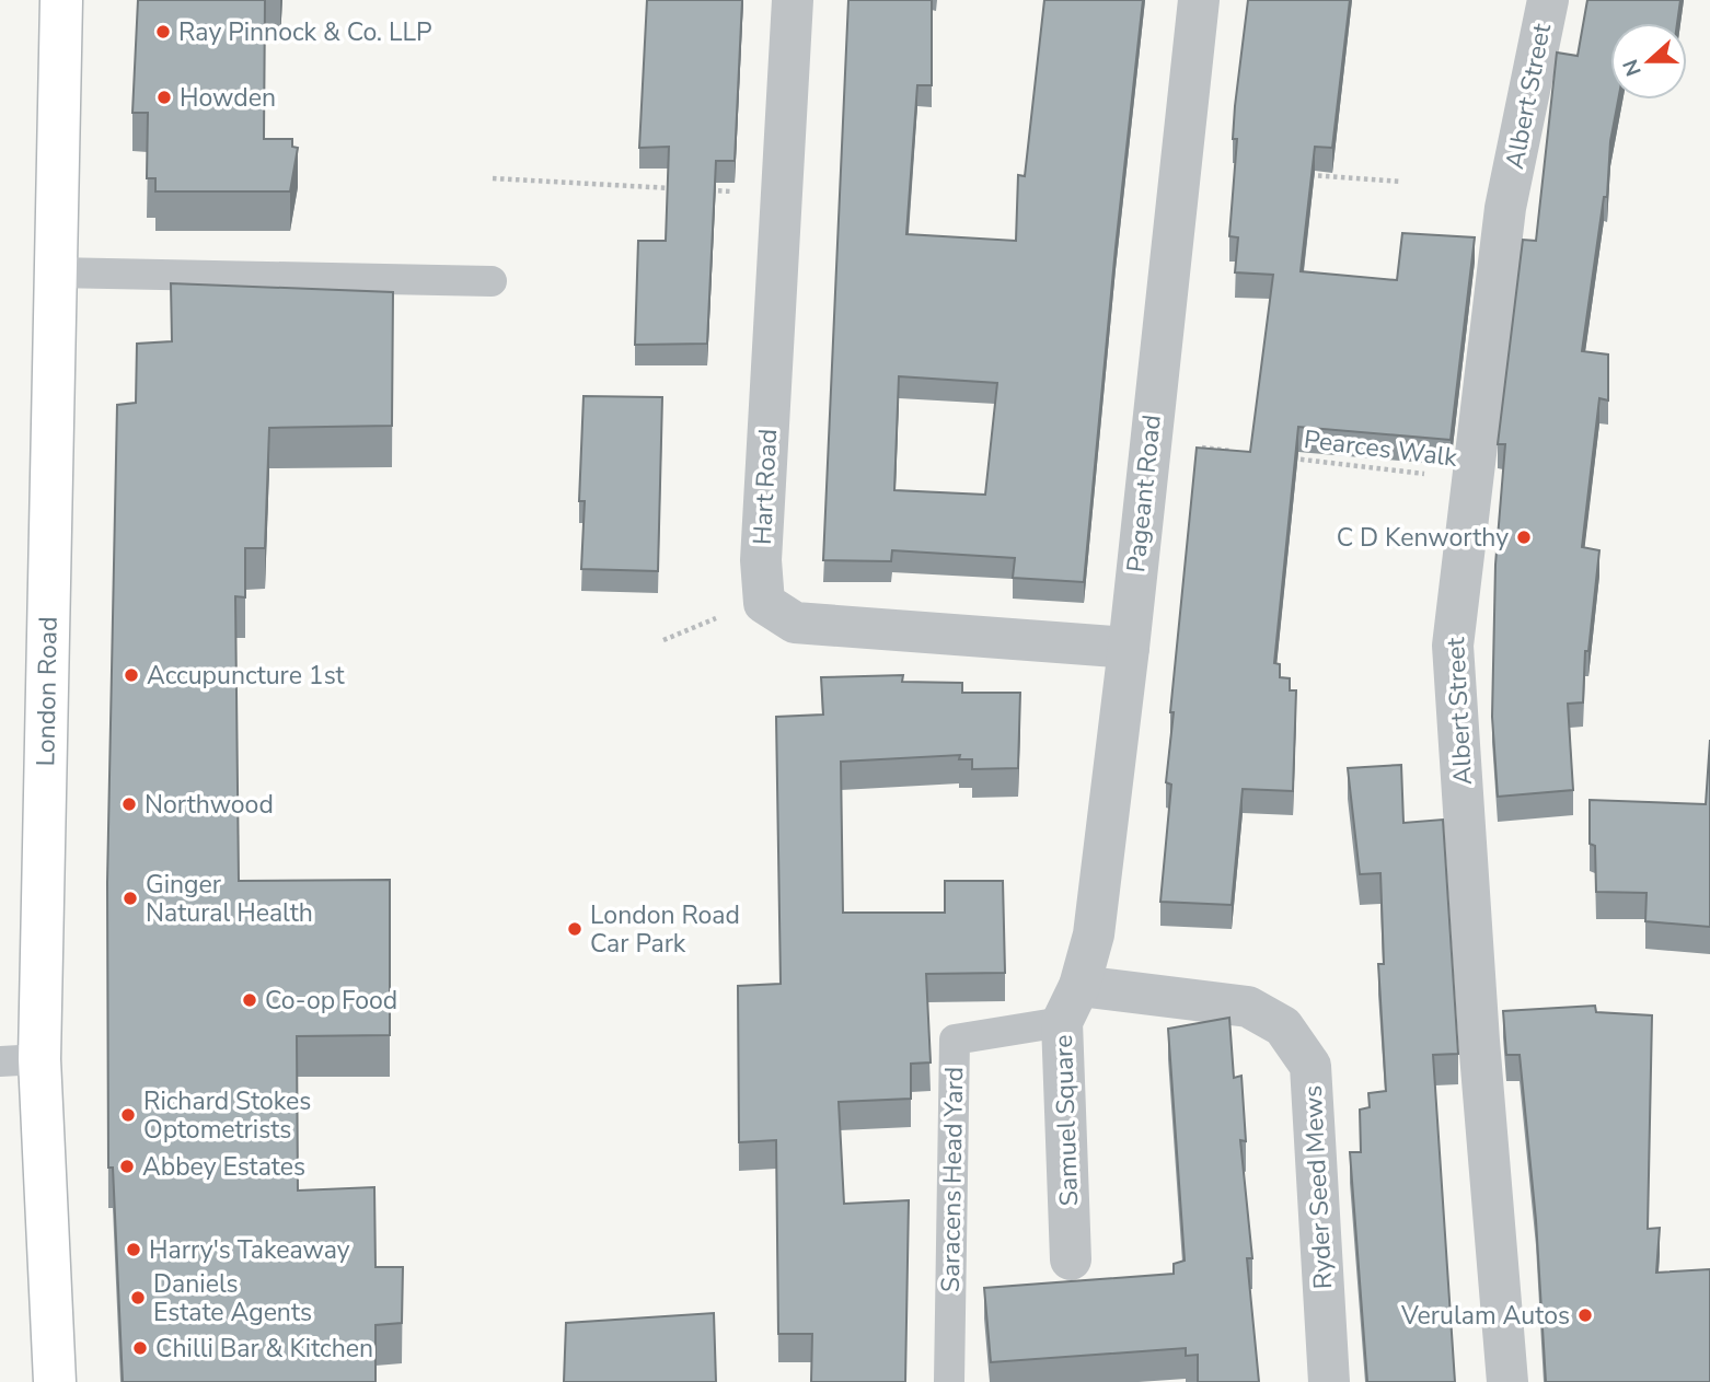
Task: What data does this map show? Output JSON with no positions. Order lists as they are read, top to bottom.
{
  "streets": {
    "main road": ["London Road"],
    "street": [
      "Albert Street",
      "Hart Road",
      "Pageant Road",
      "Samuel Square",
      "Ryder Seed Mews"
    ],
    "lane": ["Saracens Head Yard"],
    "path": ["Pearces Walk"]
  },
  "crossings": [
    ["Albert Street", "Pearces Walk"],
    ["Hart Road", "Pageant Road"],
    ["Pageant Road", "Samuel Square"],
    ["Pageant Road", "Saracens Head Yard"],
    ["Pageant Road", "Ryder Seed Mews"],
    ["Samuel Square", "Saracens Head Yard"],
    ["Samuel Square", "Ryder Seed Mews"],
    ["Saracens Head Yard", "Ryder Seed Mews"]
  ],
  "places": [
    "Ray Pinnock & Co. LLP",
    "Howden",
    "C D Kenworthy",
    "Accupuncture 1st",
    "Northwood",
    "Ginger Natural Health",
    "London Road Car Park",
    "Co-op Food",
    "Richard Stokes Optometrists",
    "Abbey Estates",
    "Harry's Takeaway",
    "Daniels Estate Agents",
    "Verulam Autos",
    "Chilli Bar & Kitchen"
  ],
  "north": "left"
}
